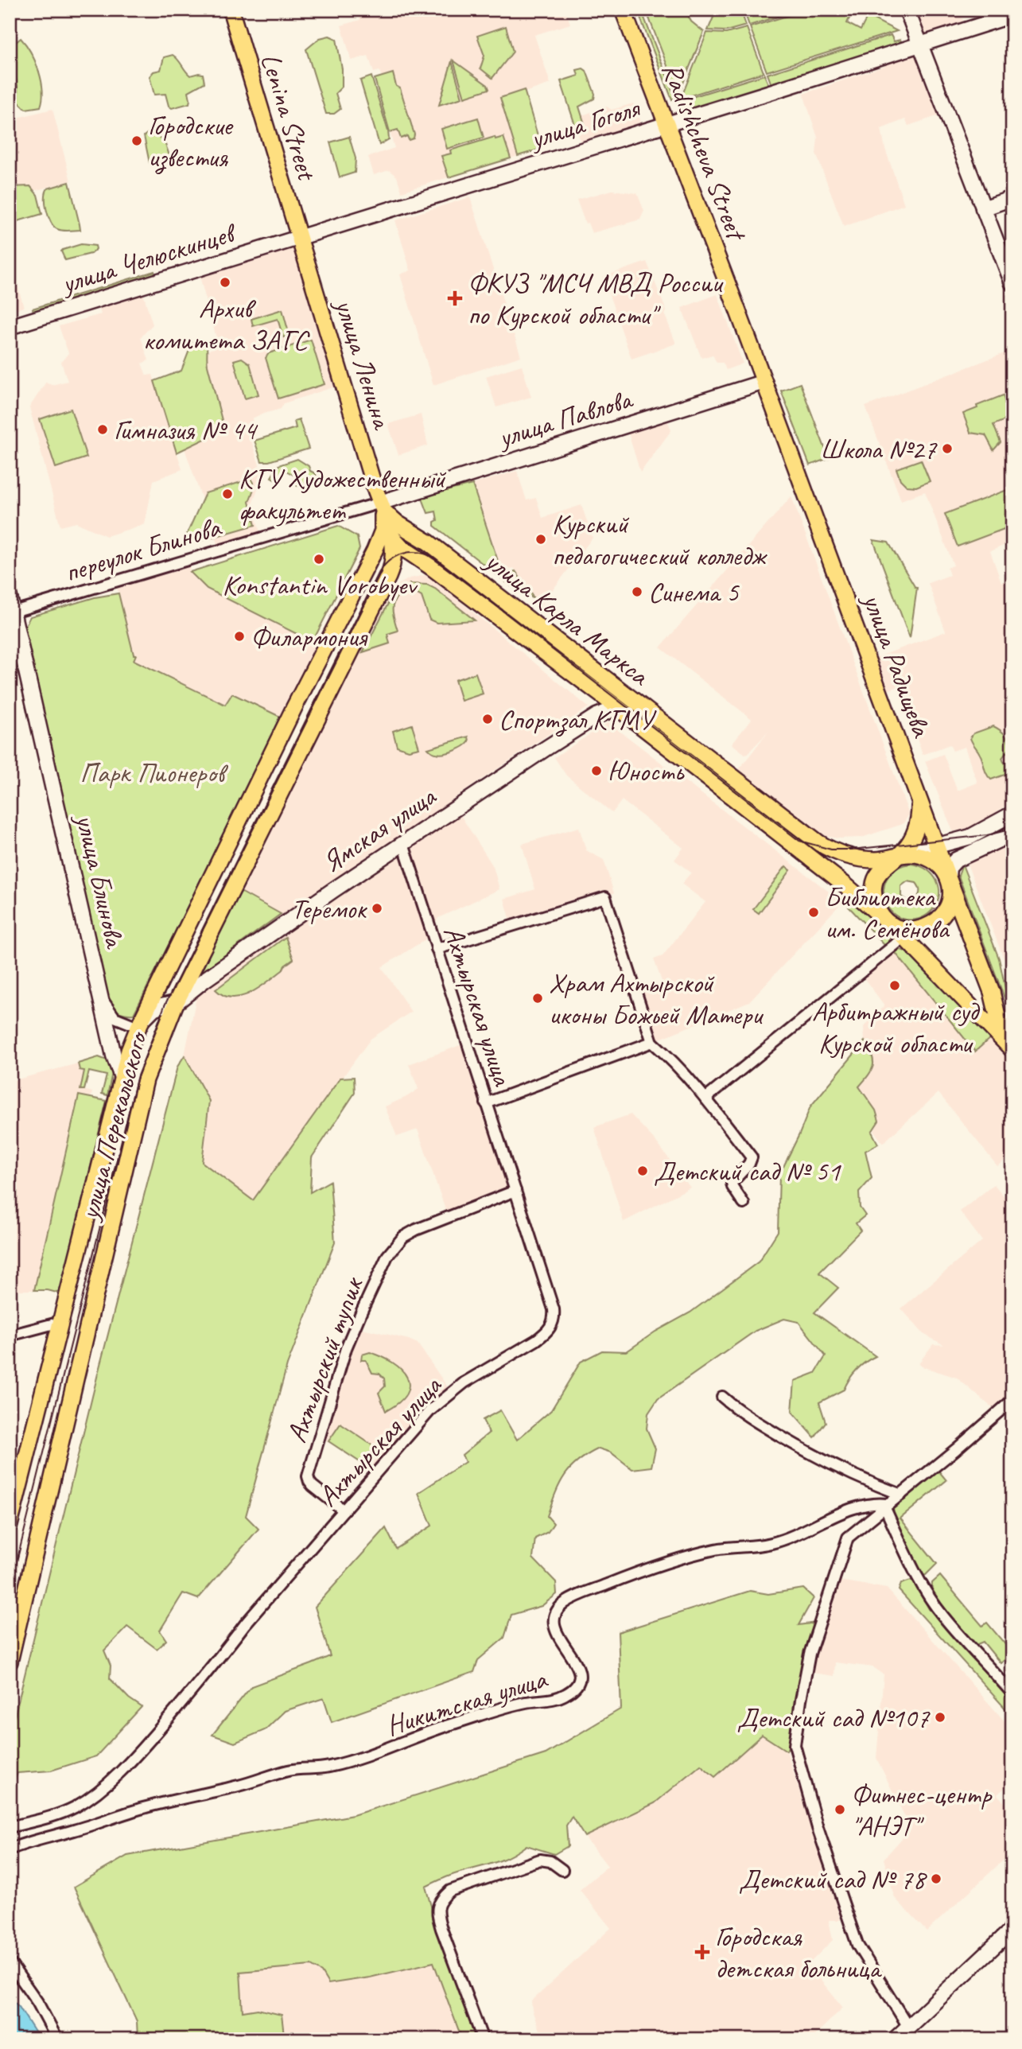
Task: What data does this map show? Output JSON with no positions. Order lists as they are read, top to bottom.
{
  "streets": {
    "main road": [
      "Lenina Street",
      "Radishcheva Street",
      "улица Ленина",
      "улица Карла Маркса",
      "улица Радищева",
      "улица Перекальского"
    ],
    "street": [
      "улица Гоголя",
      "улица Челюскинцев",
      "улица Павлова",
      "переулок Блинова",
      "Ямская улица",
      "улица Блинова",
      "Ахтырская улица",
      "Ахтырский тупик",
      "Никитская улица"
    ]
  },
  "crossings": [
    ["Lenina Street", "улица Гоголя"],
    ["Lenina Street", "улица Челюскинцев"],
    ["Lenina Street", "улица Ленина"],
    ["улица Гоголя", "Radishcheva Street"],
    ["улица Гоголя", "улица Челюскинцев"],
    ["улица Гоголя", "улица Ленина"],
    ["улица Гоголя", "улица Радищева"],
    ["Radishcheva Street", "улица Радищева"],
    ["улица Челюскинцев", "улица Ленина"],
    ["улица Ленина", "улица Павлова"],
    ["улица Ленина", "переулок Блинова"],
    ["улица Ленина", "улица Карла Маркса"],
    ["улица Ленина", "улица Перекальского"],
    ["улица Павлова", "переулок Блинова"],
    ["улица Павлова", "улица Карла Маркса"],
    ["улица Павлова", "улица Радищева"],
    ["улица Павлова", "улица Перекальского"],
    ["переулок Блинова", "улица Карла Маркса"],
    ["переулок Блинова", "улица Блинова"],
    ["переулок Блинова", "улица Перекальского"],
    ["улица Карла Маркса", "улица Радищева"],
    ["улица Карла Маркса", "Ямская улица"],
    ["улица Карла Маркса", "улица Перекальского"],
    ["Ямская улица", "Ахтырская улица"],
    ["Ямская улица", "улица Перекальского"],
    ["улица Блинова", "улица Перекальского"],
    ["Ахтырская улица", "Ахтырский тупик"]
  ],
  "parks": ["Парк Пионеров"],
  "places": {
    "other": [
      "Городские известия",
      "Архив комитета ЗАГС",
      "Гимназия № 44",
      "Школа №27",
      "КГУ Художественный факультет",
      "Курский педагогический колледж",
      "Konstantin Vorobyev",
      "Синема 5",
      "Филармония",
      "Спортзал КГМУ",
      "Юность",
      "Теремок",
      "Библиотека им. Семёнова",
      "Арбитражный суд Курской области",
      "Храм Ахтырской иконы Божьей Матери",
      "Детский сад № 51",
      "Детский сад №107",
      "Фитнес-центр \"АНЭТ\"",
      "Детский сад № 78"
    ],
    "health": ["ФКУЗ \"МСЧ МВД России по Курской области\"", "Городская детская больница"]
  }
}
